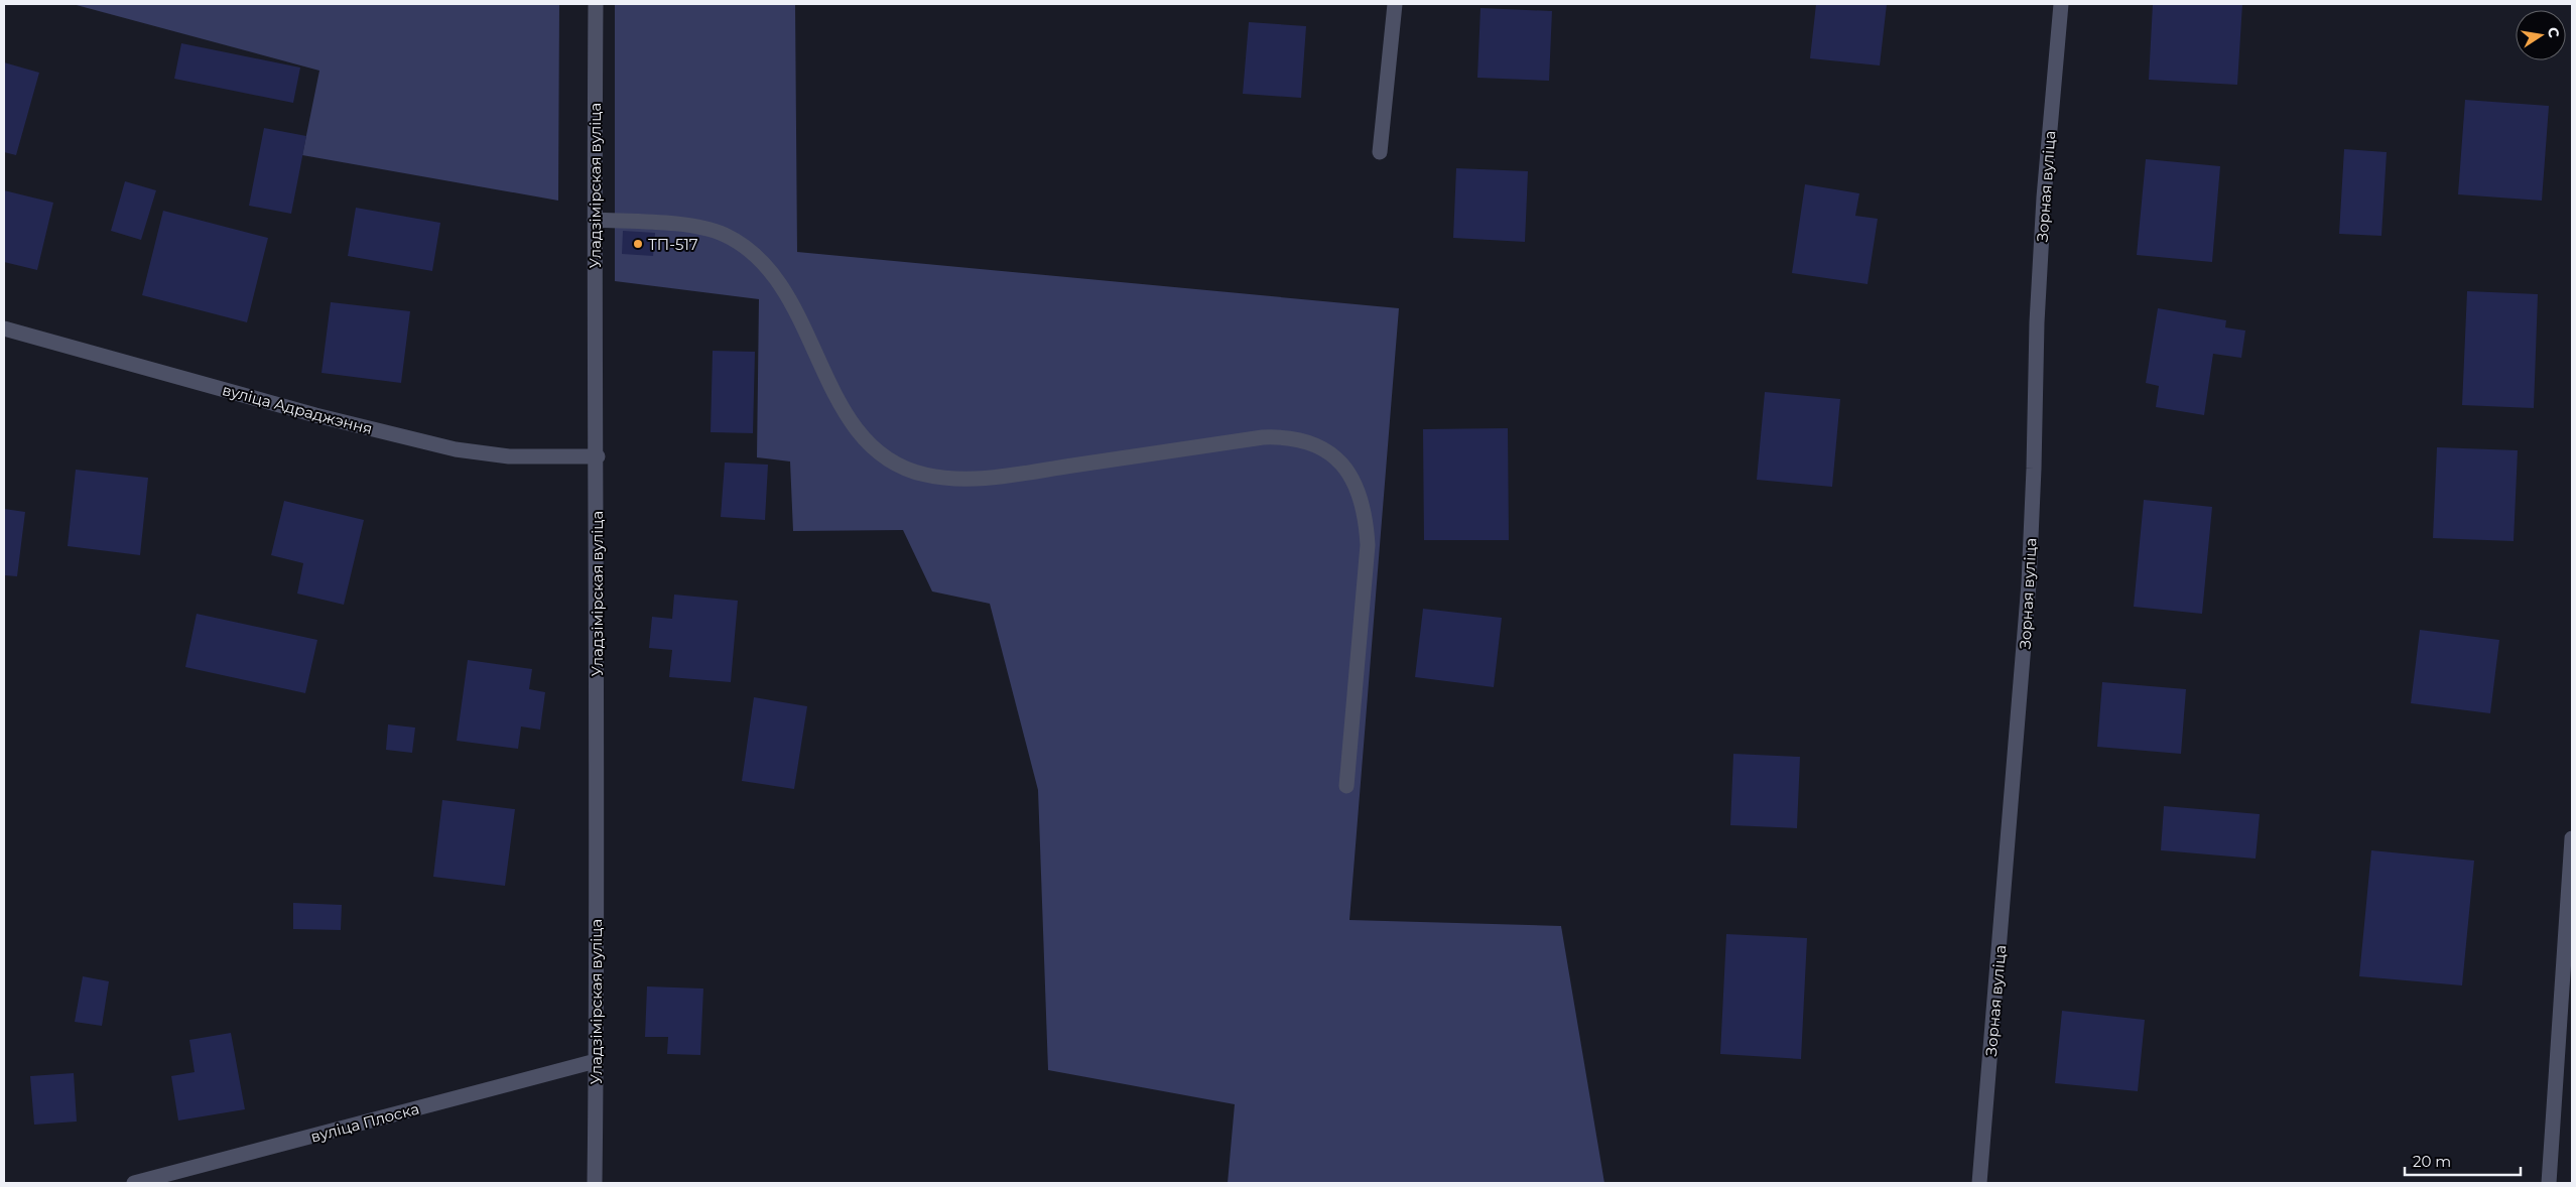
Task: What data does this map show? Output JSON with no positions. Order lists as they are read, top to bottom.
{
  "streets": {
    "street": [
      "Уладзімірская вуліца",
      "Зорная вуліца",
      "вуліца Адраджэння",
      "вуліца Плоска"
    ]
  },
  "crossings": [
    ["Уладзімірская вуліца", "вуліца Адраджэння"],
    ["Уладзімірская вуліца", "вуліца Плоска"]
  ],
  "places": ["ТП-517"],
  "scale_bar": "20 m",
  "north": "right"
}
